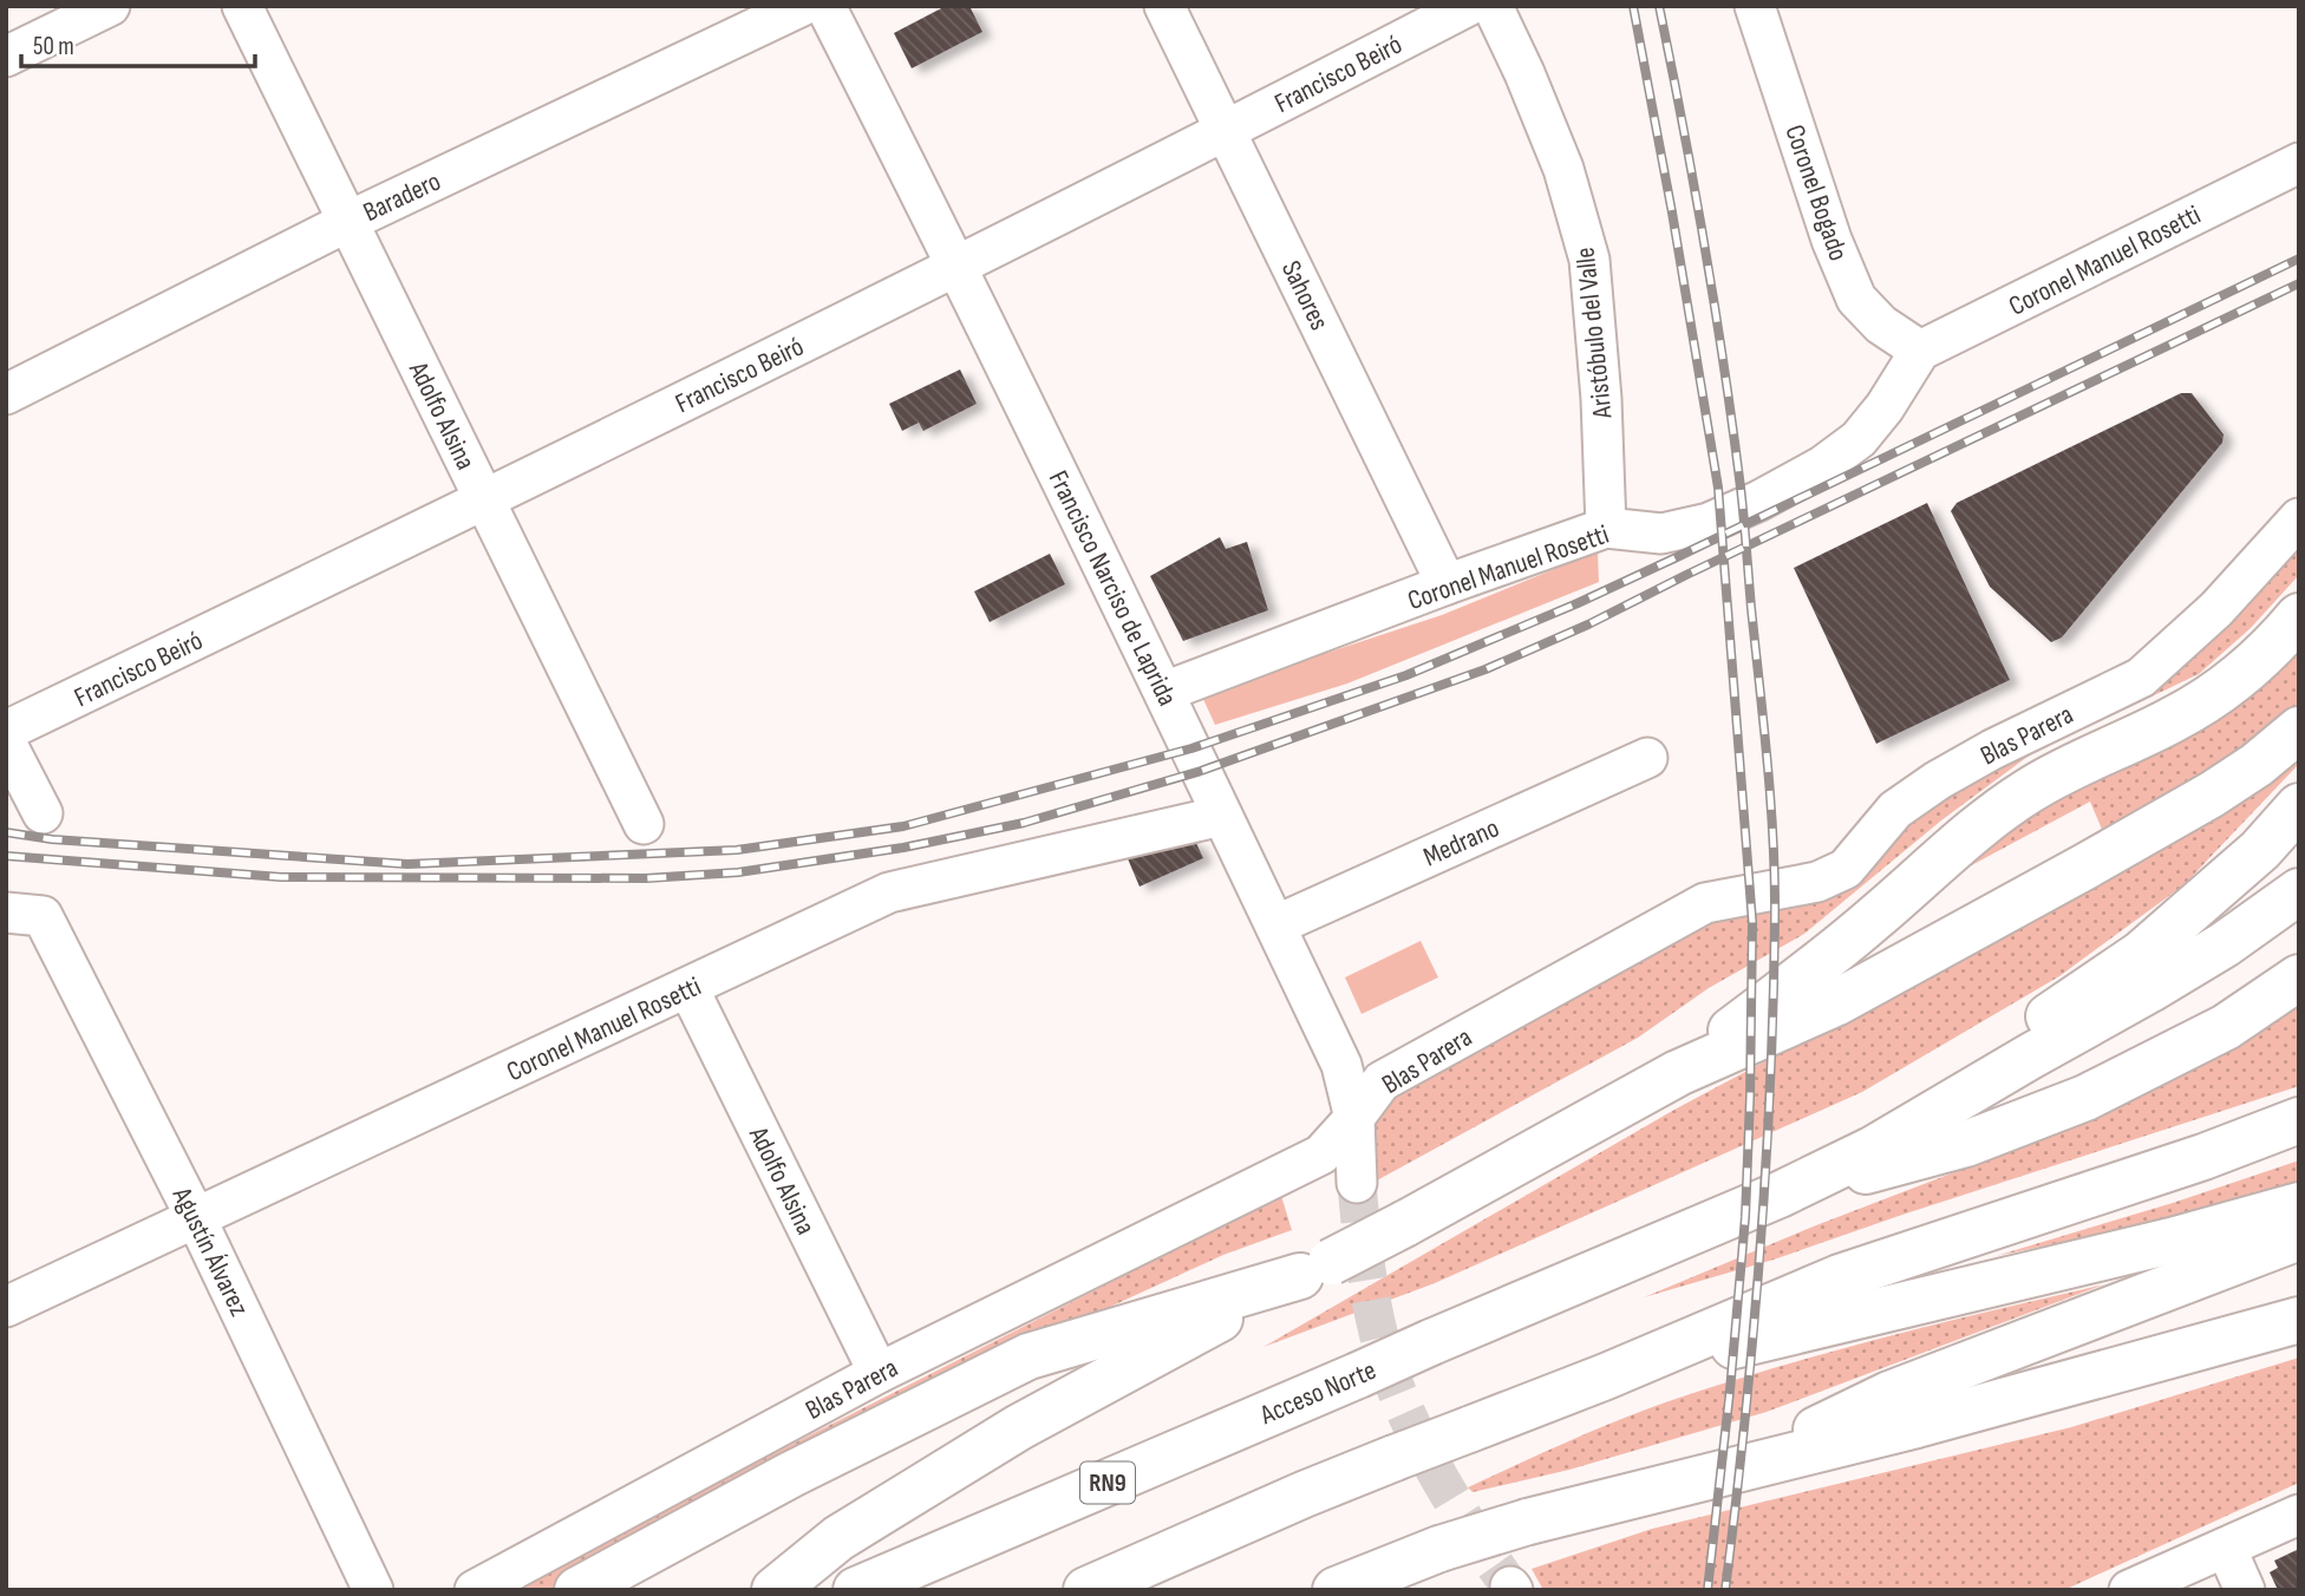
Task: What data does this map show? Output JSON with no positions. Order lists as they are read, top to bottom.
{
  "streets": {
    "highway": ["Acceso Norte", "RN9"],
    "street": [
      "Francisco Beiró",
      "Coronel Bogado",
      "Baradero",
      "Coronel Manuel Rosetti",
      "Sahores",
      "Aristóbulo del Valle",
      "Adolfo Alsina",
      "Francisco Narciso de Laprida",
      "Blas Parera",
      "Medrano",
      "Agustín Álvarez"
    ]
  },
  "crossings": [
    ["Francisco Beiró", "Sahores"],
    ["Francisco Beiró", "Adolfo Alsina"],
    ["Francisco Beiró", "Francisco Narciso de Laprida"],
    ["Coronel Bogado", "Coronel Manuel Rosetti"],
    ["Baradero", "Adolfo Alsina"],
    ["Coronel Manuel Rosetti", "Sahores"],
    ["Coronel Manuel Rosetti", "Aristóbulo del Valle"],
    ["Coronel Manuel Rosetti", "Adolfo Alsina"],
    ["Coronel Manuel Rosetti", "Francisco Narciso de Laprida"],
    ["Coronel Manuel Rosetti", "Agustín Álvarez"],
    ["Adolfo Alsina", "Blas Parera"],
    ["Francisco Narciso de Laprida", "Blas Parera"],
    ["Francisco Narciso de Laprida", "Medrano"]
  ],
  "scale_bar": "50 m"
}
